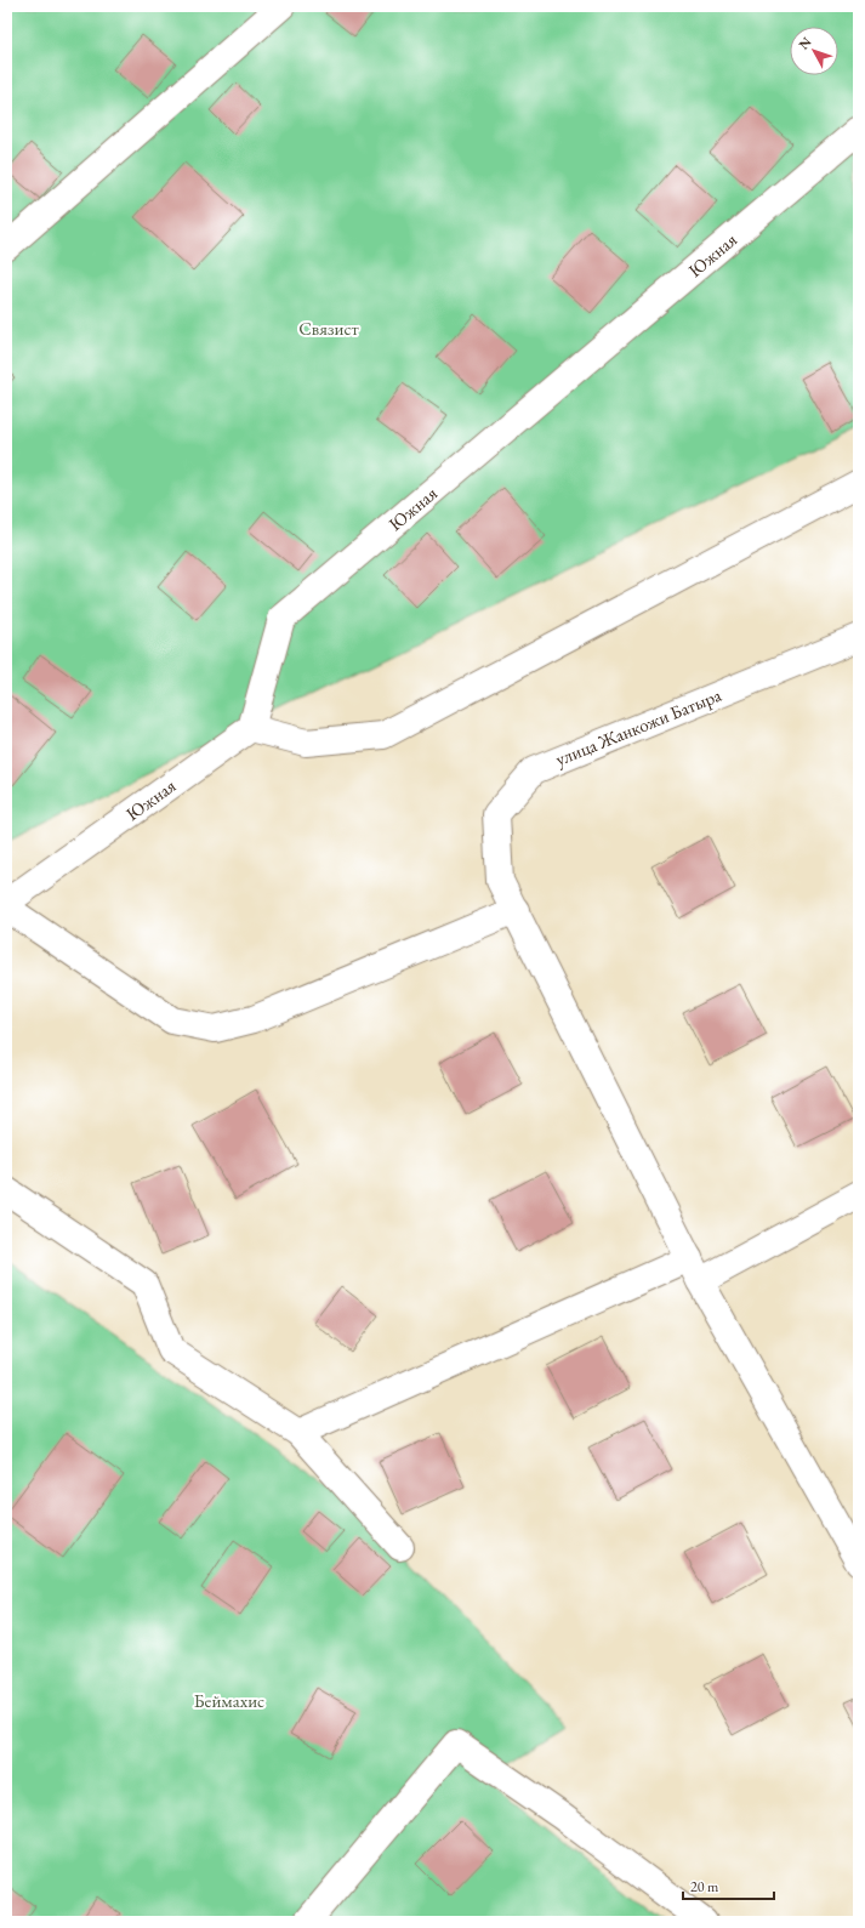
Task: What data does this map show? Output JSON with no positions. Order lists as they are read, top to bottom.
{
  "streets": {
    "street": ["Южная", "улица Жанкожи Батыра"]
  },
  "parks": ["Связист", "Беймахис"],
  "scale_bar": "20 m",
  "north": "top left"
}
